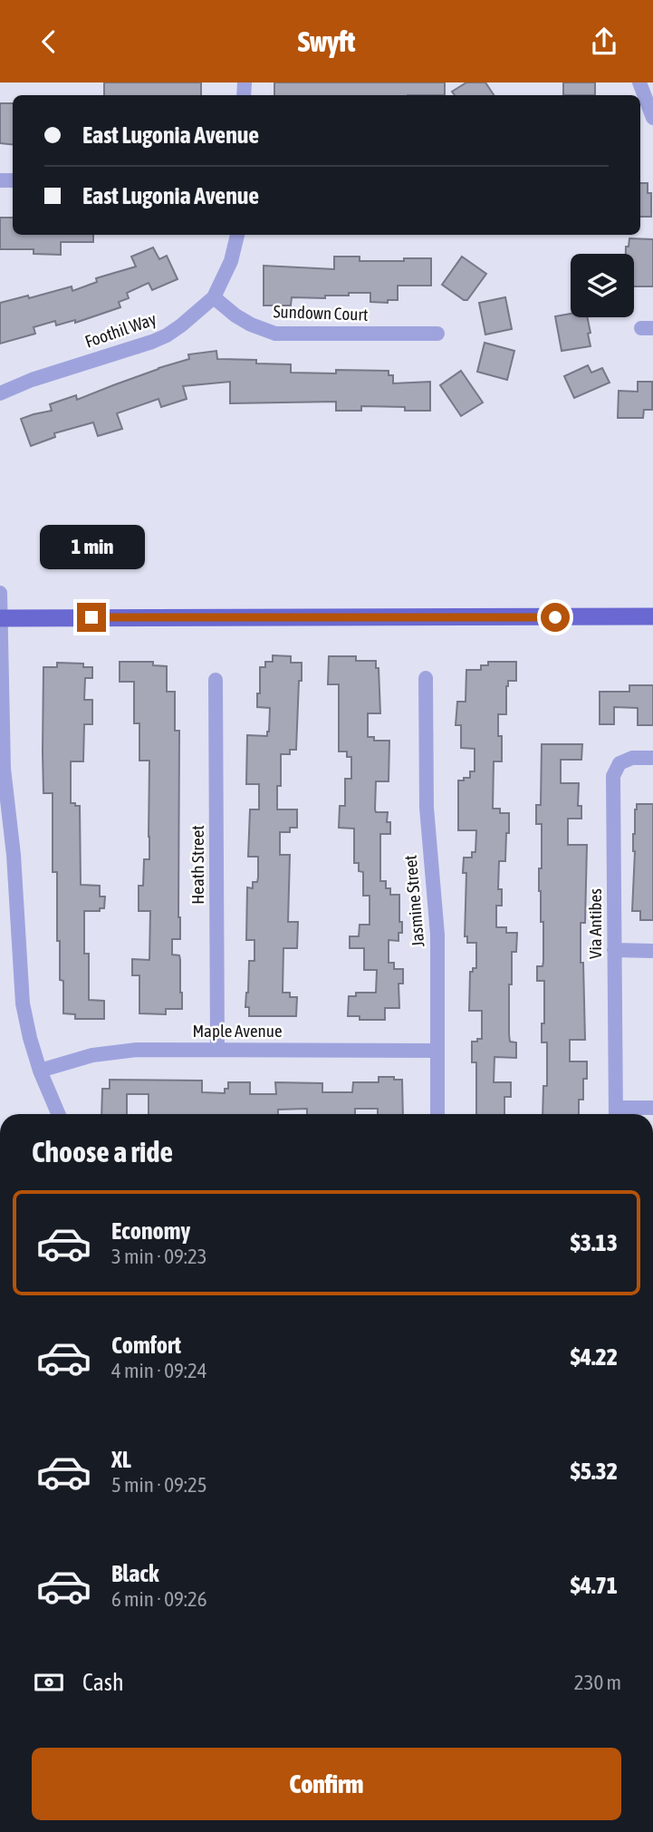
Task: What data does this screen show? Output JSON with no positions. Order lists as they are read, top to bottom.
{
  "streets": {
    "street": [
      "Sundown Court",
      "Foothil Way",
      "Heath Street",
      "Jasmine Street",
      "Via Antibes",
      "Maple Avenue"
    ]
  },
  "crossings": [
    ["Sundown Court", "Foothil Way"],
    ["Heath Street", "Maple Avenue"],
    ["Jasmine Street", "Maple Avenue"]
  ],
  "page": {
    "header": "Swyft",
    "banner": ["East Lugonia Avenue", "East Lugonia Avenue"],
    "bubble": "1 min",
    "heading": "Choose a ride",
    "list": [
      {
        "name": "Economy",
        "note": "3 min · 09:23",
        "value": "$3.13"
      },
      {
        "name": "Comfort",
        "note": "4 min · 09:24",
        "value": "$4.22"
      },
      {
        "name": "XL",
        "note": "5 min · 09:25",
        "value": "$5.32"
      },
      {
        "name": "Black",
        "note": "6 min · 09:26",
        "value": "$4.71"
      }
    ],
    "pay": ["Cash", "230 m"],
    "buttons": "Confirm"
  }
}
